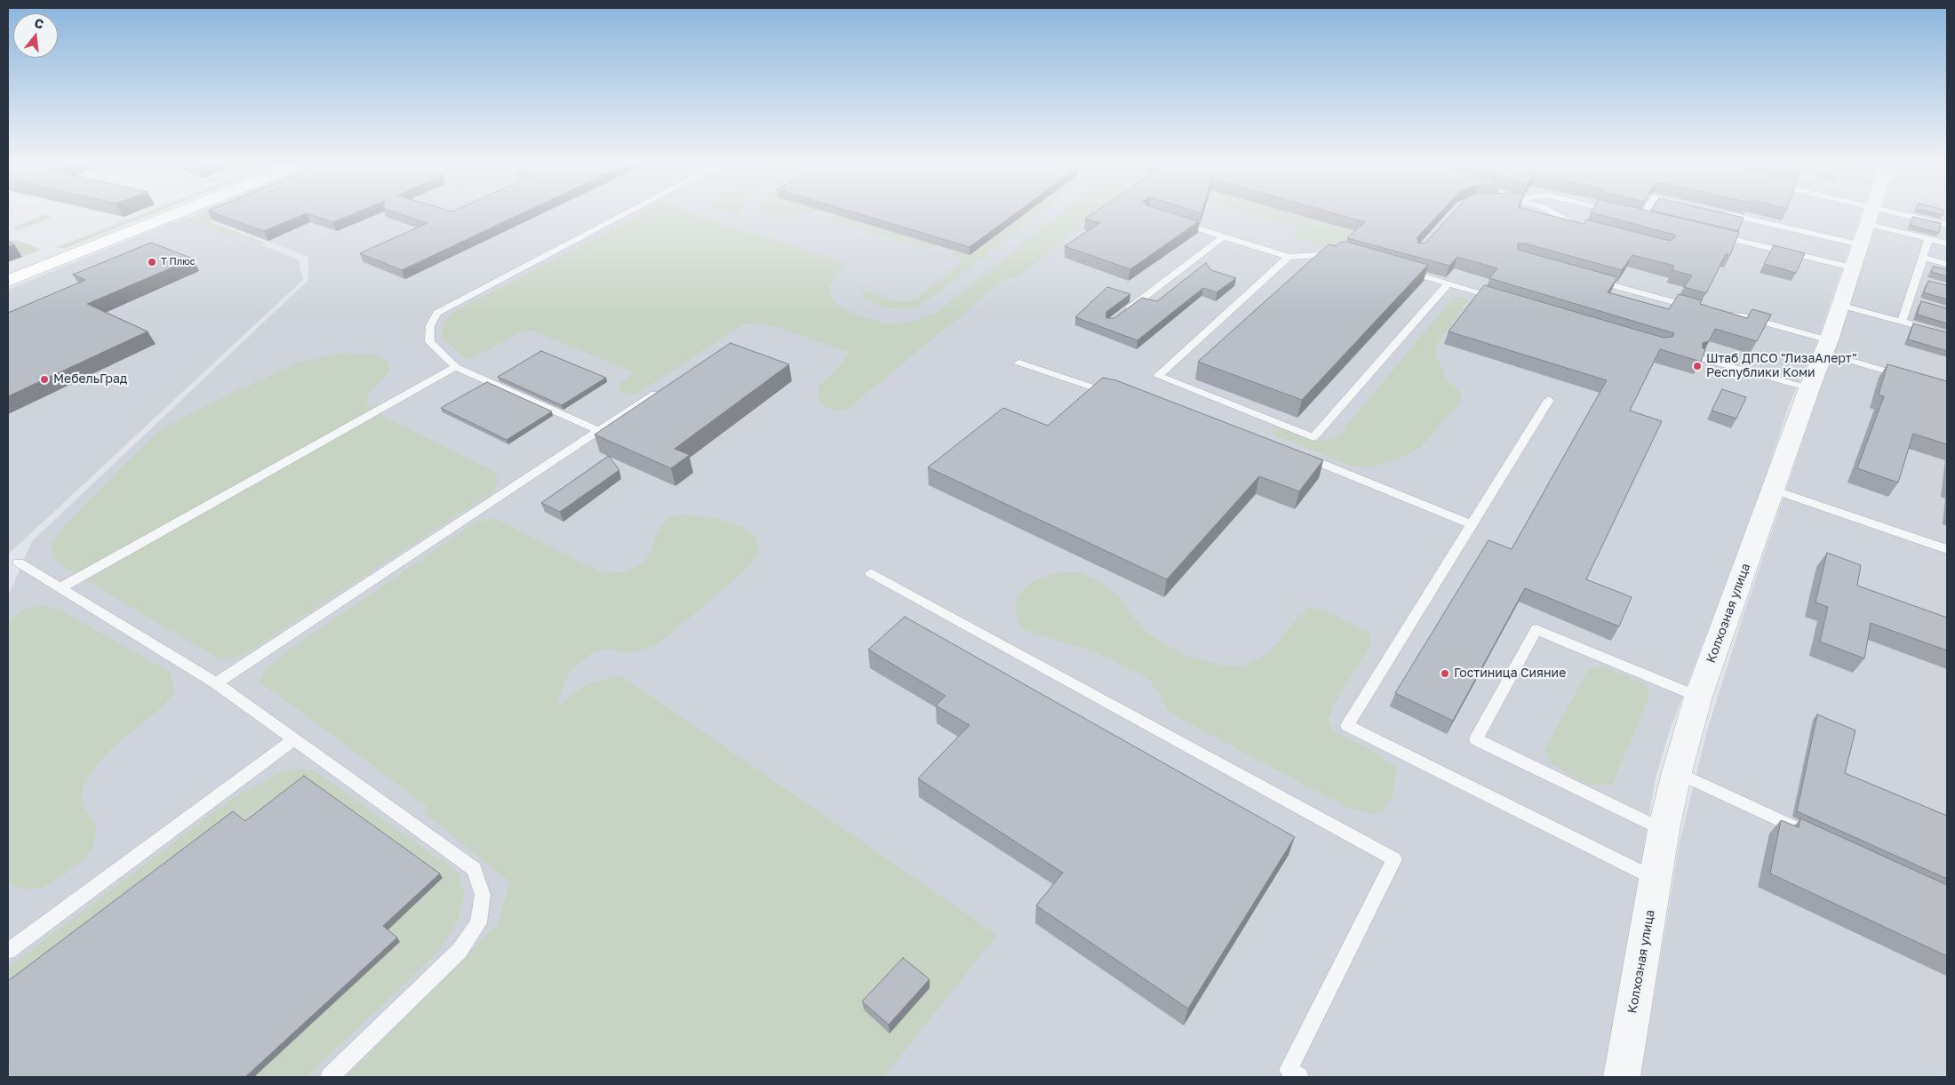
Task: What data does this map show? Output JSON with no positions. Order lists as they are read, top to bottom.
{
  "streets": {
    "street": ["Колхозная улица"]
  },
  "places": [
    "Т Плюс",
    "Штаб ДПСО \"ЛизаАлерт\" Республики Коми",
    "МебельГрад",
    "Гостиница Сияние"
  ],
  "north": "top"
}
